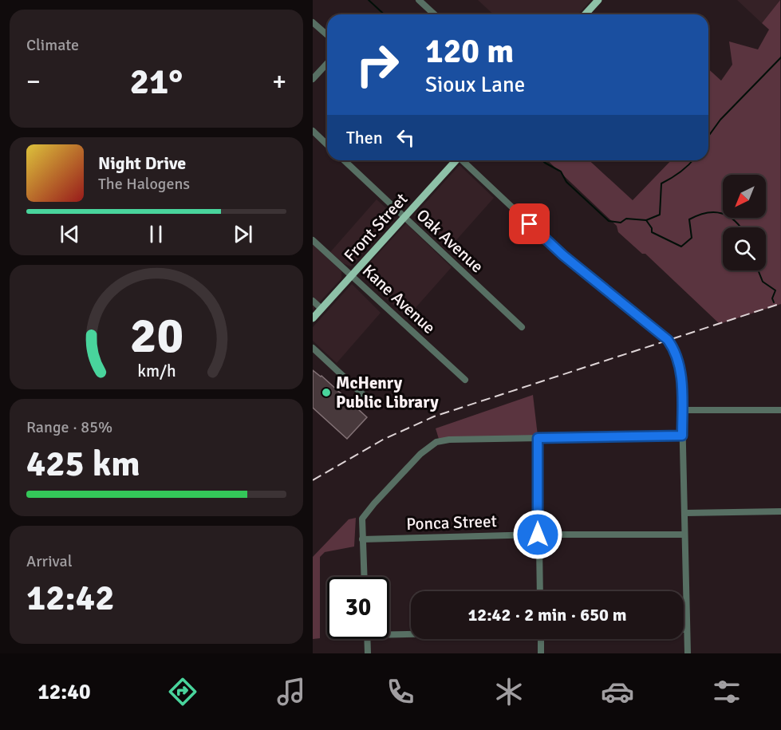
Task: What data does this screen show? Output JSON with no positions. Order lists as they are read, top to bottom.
{
  "streets": {
    "main road": ["Front Street"],
    "street": ["Oak Avenue", "Kane Avenue", "Ponca Street"]
  },
  "crossings": [
    ["Front Street", "Oak Avenue"],
    ["Front Street", "Kane Avenue"]
  ],
  "places": ["McHenry Public Library"],
  "north": "bottom left",
  "page": {
    "tile": [
      "Climate",
      ["Range · 85%", "425 km"],
      ["Arrival", "12:42"]
    ],
    "turn": ["120 m", "Sioux Lane"],
    "heat": ["−", "21°", "+"],
    "then": "Then",
    "song": ["Night Drive", "The Halogens"],
    "limit": "30",
    "trip": "12:42 · 2 min · 650 m",
    "tabs": "12:40",
    "gauge": ["20", "km/h"]
  }
}
